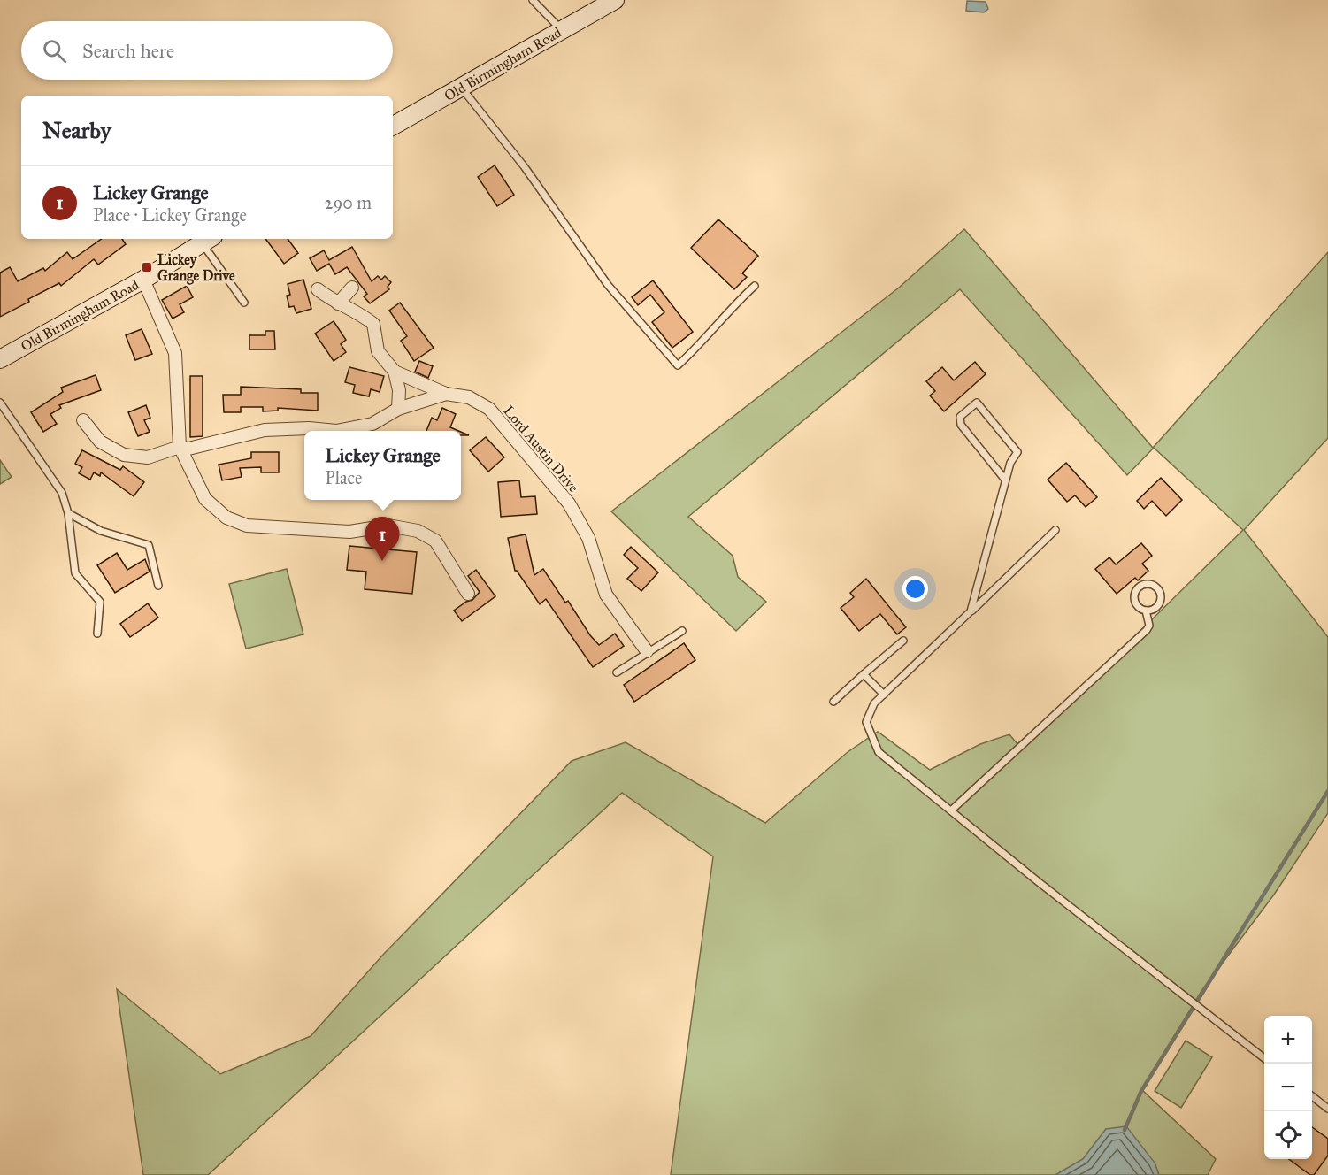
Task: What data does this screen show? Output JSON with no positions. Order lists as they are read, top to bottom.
{
  "streets": {
    "main road": ["Old Birmingham Road"],
    "street": ["Lord Austin Drive"]
  },
  "places": {
    "transit": ["Lickey Grange Drive"]
  },
  "page": {
    "search": "Search here",
    "heading": "Nearby",
    "list": [
      {
        "mark": "1",
        "name": "Lickey Grange",
        "note": "Place · Lickey Grange",
        "value": "290 m"
      }
    ],
    "popup": ["Lickey Grange", "Place"],
    "pins": "1",
    "map_buttons": ["+", "−"]
  }
}
